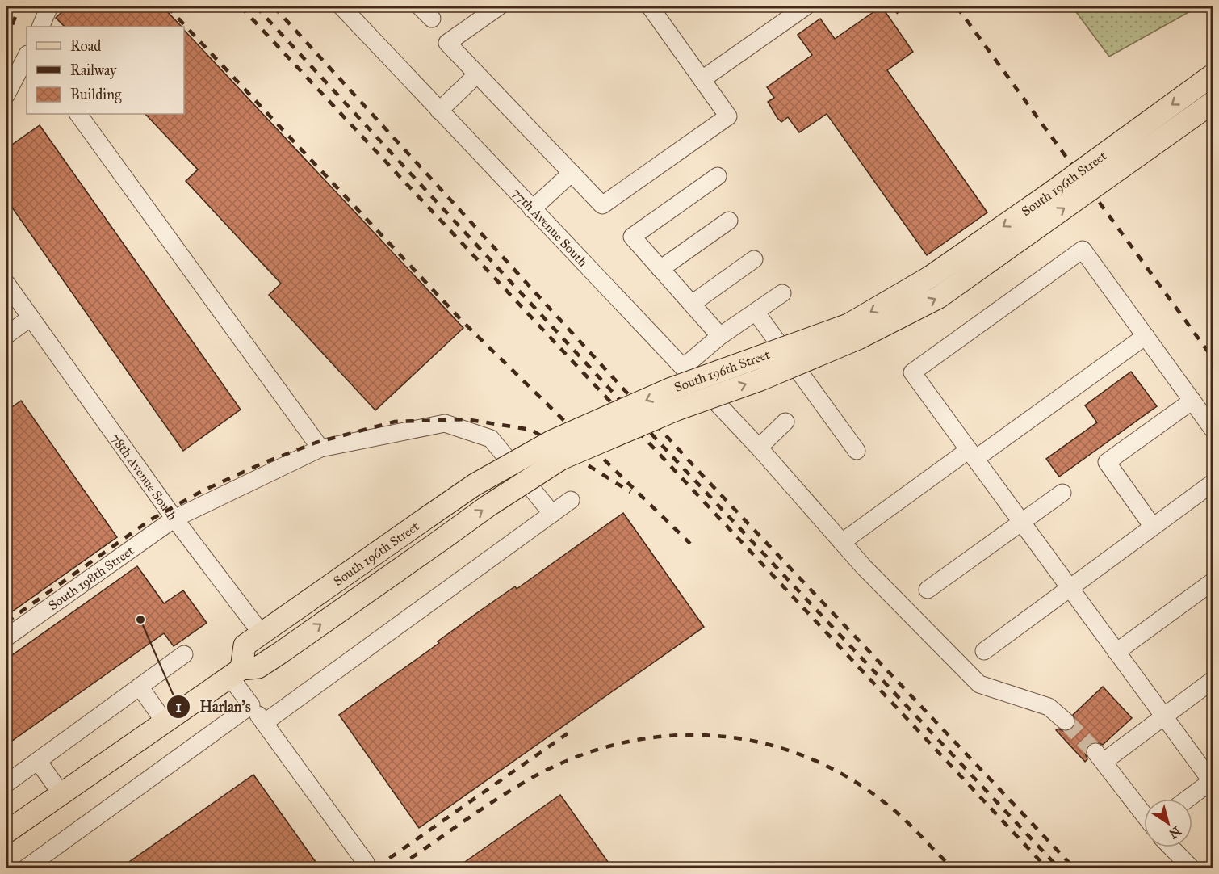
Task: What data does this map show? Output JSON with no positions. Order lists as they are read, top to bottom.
{
  "streets": {
    "main road": ["South 196th Street"],
    "street": ["77th Avenue South", "78th Avenue South", "South 198th Street"]
  },
  "crossings": [
    ["South 196th Street", "78th Avenue South"],
    ["78th Avenue South", "South 198th Street"]
  ],
  "places": ["Harlan's"],
  "legend": ["Road", "Railway", "Building"],
  "north": "bottom right"
}
